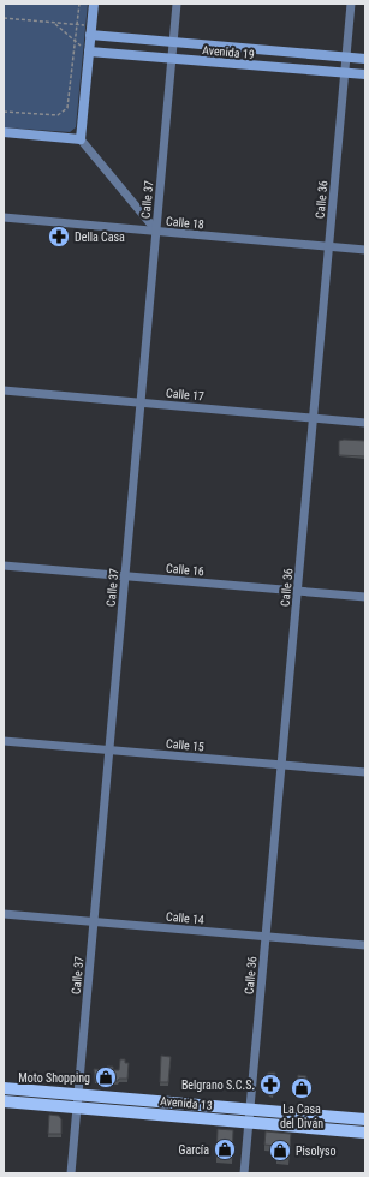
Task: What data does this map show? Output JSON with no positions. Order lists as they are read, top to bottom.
{
  "streets": {
    "main road": ["Avenida 19", "Avenida 13"],
    "street": [
      "Calle 37",
      "Calle 36",
      "Calle 18",
      "Calle 17",
      "Calle 16",
      "Calle 15",
      "Calle 14"
    ]
  },
  "crossings": [
    ["Avenida 19", "Calle 37"],
    ["Avenida 19", "Calle 36"],
    ["Calle 37", "Calle 18"],
    ["Calle 37", "Calle 17"],
    ["Calle 37", "Calle 16"],
    ["Calle 37", "Calle 15"],
    ["Calle 37", "Calle 14"],
    ["Calle 37", "Avenida 13"],
    ["Calle 36", "Calle 18"],
    ["Calle 36", "Calle 17"],
    ["Calle 36", "Calle 16"],
    ["Calle 36", "Calle 15"],
    ["Calle 36", "Calle 14"],
    ["Calle 36", "Avenida 13"]
  ],
  "places": {
    "pharmacy": ["Della Casa", "Belgrano S.C.S."],
    "shop": [
      "Moto Shopping",
      "La Casa del Diván",
      "García",
      "Pisolyso"
    ]
  }
}
